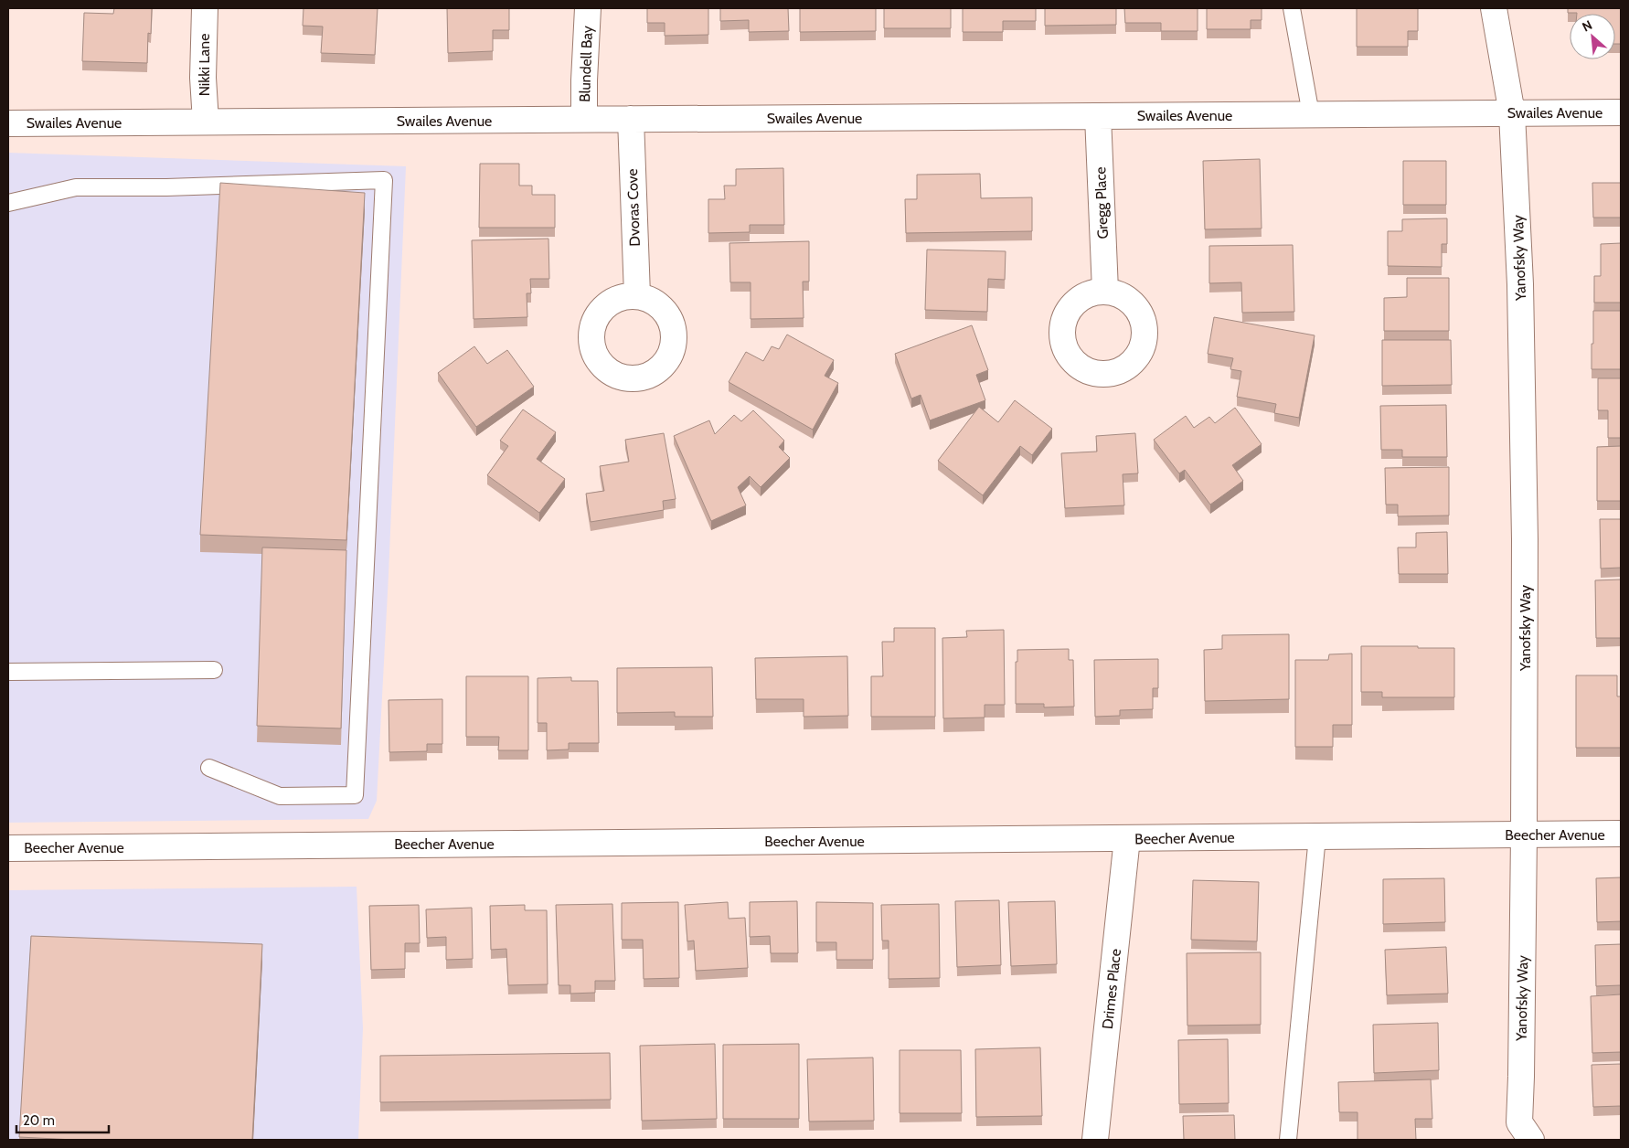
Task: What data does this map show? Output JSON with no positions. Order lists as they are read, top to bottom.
{
  "streets": {
    "street": [
      "Blundell Bay",
      "Nikki Lane",
      "Swailes Avenue",
      "Gregg Place",
      "Dvoras Cove",
      "Yanofsky Way",
      "Beecher Avenue",
      "Drimes Place"
    ]
  },
  "crossings": [
    ["Blundell Bay", "Swailes Avenue"],
    ["Nikki Lane", "Swailes Avenue"],
    ["Swailes Avenue", "Gregg Place"],
    ["Swailes Avenue", "Dvoras Cove"],
    ["Swailes Avenue", "Yanofsky Way"],
    ["Yanofsky Way", "Beecher Avenue"],
    ["Beecher Avenue", "Drimes Place"]
  ],
  "scale_bar": "20 m",
  "north": "top left"
}
